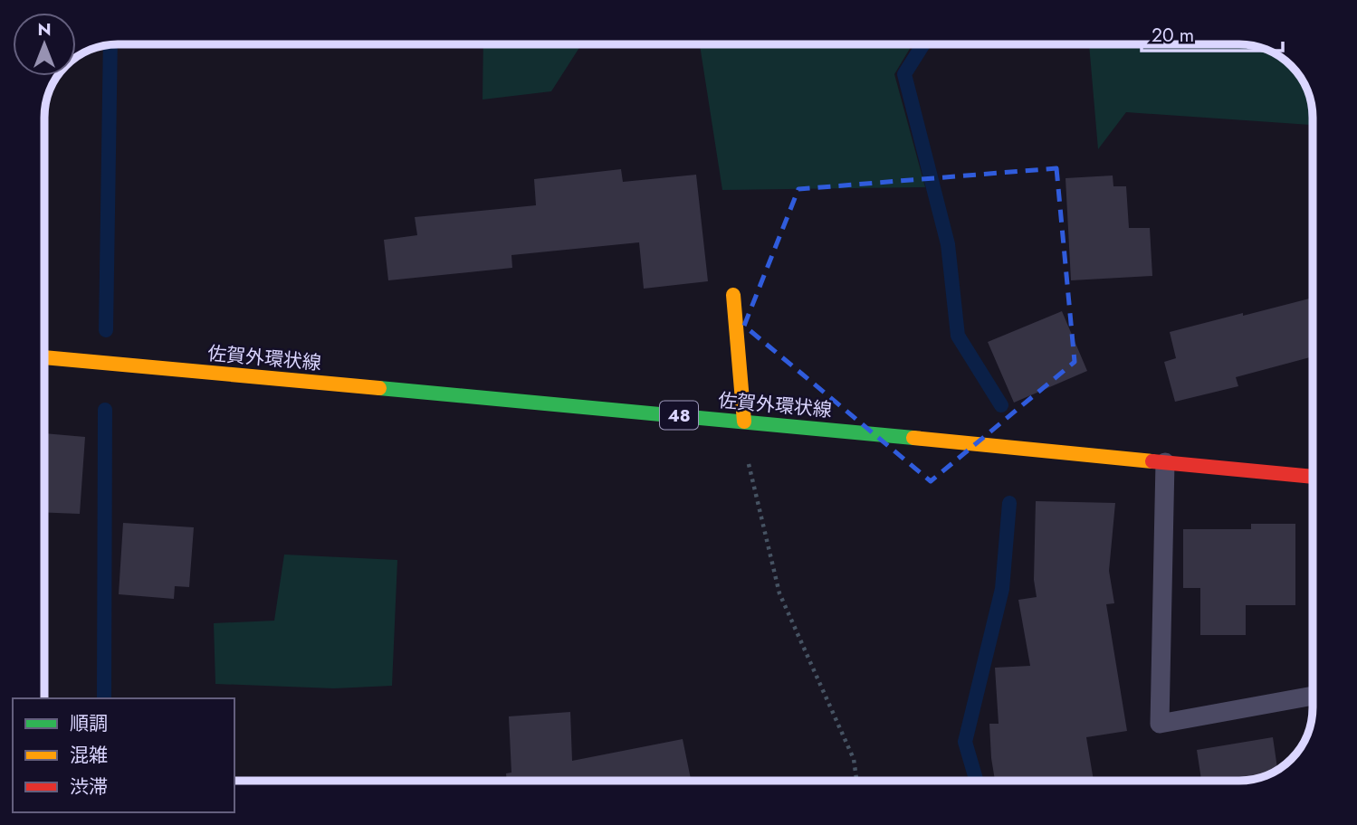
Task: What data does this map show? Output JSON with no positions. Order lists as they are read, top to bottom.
{
  "streets": {
    "main road": ["佐賀外環状線", "48"]
  },
  "legend": ["順調", "混雑", "渋滞"],
  "scale_bar": "20 m",
  "north": "top"
}
